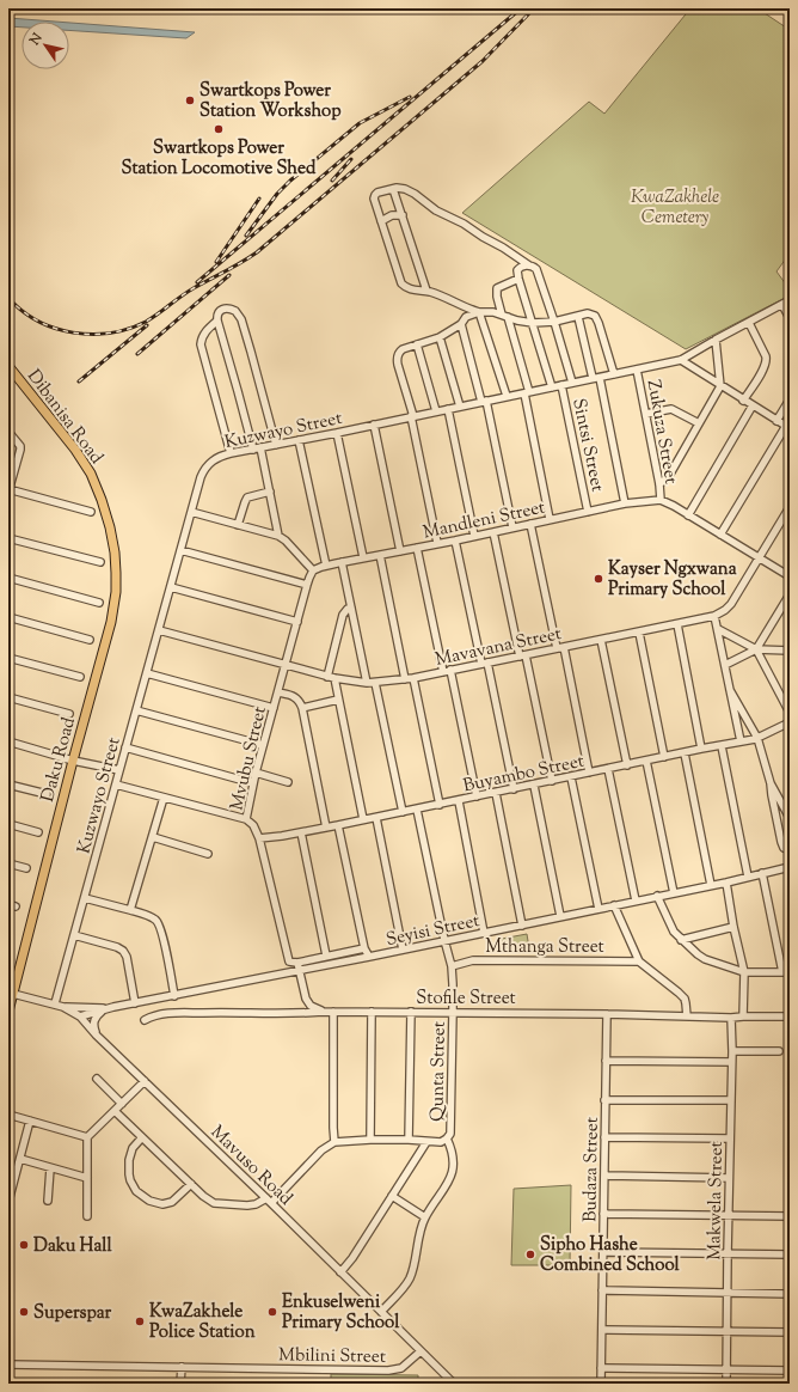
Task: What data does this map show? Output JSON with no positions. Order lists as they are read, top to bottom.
{
  "streets": {
    "main road": ["Dibanisa Road", "Daku Road"],
    "street": [
      "Kuzwayo Street",
      "Zukuza Street",
      "Sintsi Street",
      "Mandleni Street",
      "Mavavana Street",
      "Mvubu Street",
      "Buyambo Street",
      "Seyisi Street",
      "Mthanga Street",
      "Stofile Street",
      "Qunta Street",
      "Mavuso Road",
      "Budaza Street",
      "Makwela Street",
      "Mbilini Street"
    ]
  },
  "crossings": [
    ["Dibanisa Road", "Daku Road"],
    ["Kuzwayo Street", "Zukuza Street"],
    ["Kuzwayo Street", "Sintsi Street"],
    ["Kuzwayo Street", "Mavavana Street"],
    ["Kuzwayo Street", "Mavuso Road"],
    ["Zukuza Street", "Mandleni Street"],
    ["Sintsi Street", "Mandleni Street"],
    ["Mandleni Street", "Mvubu Street"],
    ["Mavavana Street", "Mvubu Street"],
    ["Mvubu Street", "Buyambo Street"],
    ["Mvubu Street", "Seyisi Street"],
    ["Mvubu Street", "Stofile Street"],
    ["Daku Road", "Mavuso Road"],
    ["Buyambo Street", "Qunta Street"],
    ["Seyisi Street", "Qunta Street"],
    ["Seyisi Street", "Mavuso Road"],
    ["Mthanga Street", "Qunta Street"],
    ["Stofile Street", "Qunta Street"],
    ["Stofile Street", "Budaza Street"],
    ["Stofile Street", "Makwela Street"],
    ["Qunta Street", "Mavuso Road"],
    ["Mavuso Road", "Mbilini Street"]
  ],
  "parks": ["KwaZakhele Cemetery"],
  "places": [
    "Swartkops Power Station Workshop",
    "Swartkops Power Station Locomotive Shed",
    "Kayser Ngxwana Primary School",
    "Daku Hall",
    "Sipho Hashe Combined School",
    "Superspar",
    "Enkuselweni Primary School",
    "KwaZakhele Police Station"
  ],
  "north": "top left"
}
